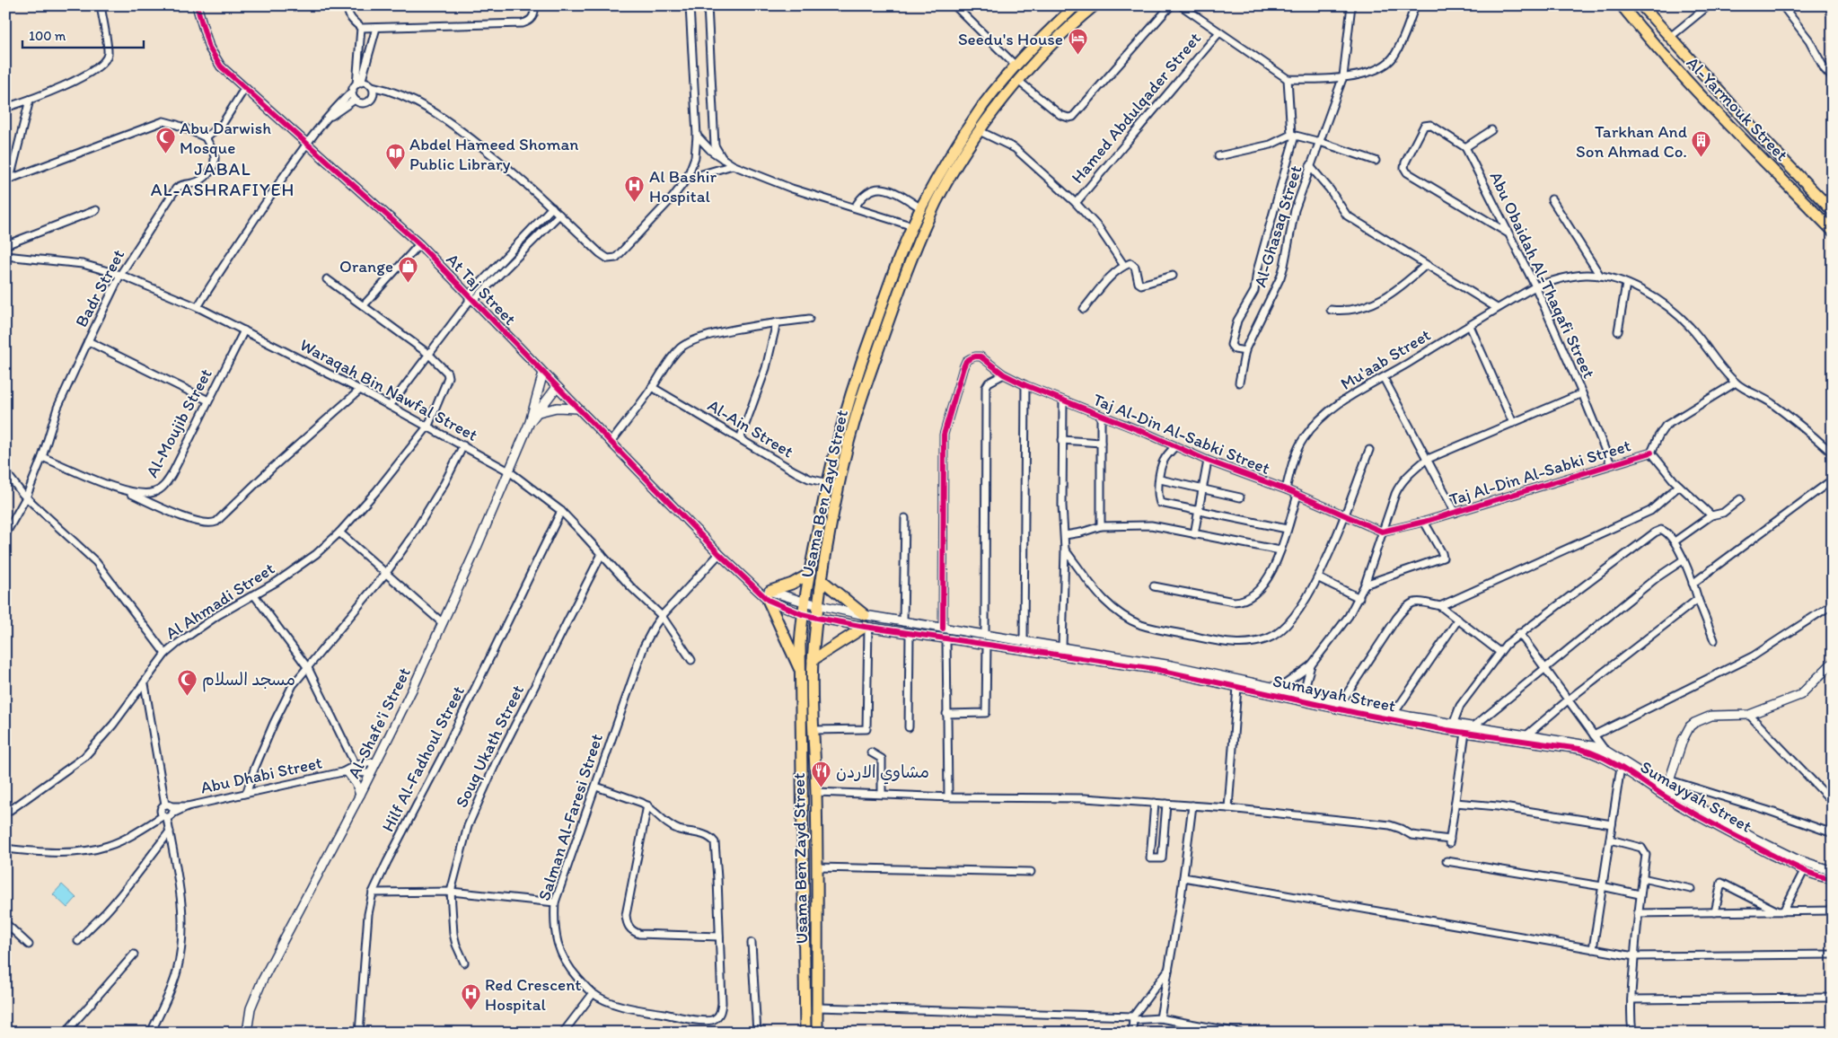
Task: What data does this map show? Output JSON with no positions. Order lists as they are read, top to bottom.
{
  "streets": {
    "highway": ["Al-Yarmouk Street", "Usama Ben Zayd Street"],
    "street": [
      "Hamed Abdulqader Street",
      "Al-Ghasaq Street",
      "Abu Obaidah Al-Thaqafi Street",
      "Badr Street",
      "At Taj Street",
      "Mu'aab Street",
      "Waraqah Bin Nawfal Street",
      "Al-Moujib Street",
      "Al-Ain Street",
      "Taj Al-Din Al-Sabki Street",
      "Al Ahmadi Street",
      "Sumayyah Street",
      "Al-Shafe'i Street",
      "Souq Ukath Street",
      "Hilf Al-Fadhoul Street",
      "Abu Dhabi Street",
      "Salman Al-Faresi Street"
    ]
  },
  "crossings": [
    ["Abu Obaidah Al-Thaqafi Street", "Mu'aab Street"],
    ["Abu Obaidah Al-Thaqafi Street", "Taj Al-Din Al-Sabki Street"],
    ["Badr Street", "Waraqah Bin Nawfal Street"],
    ["Badr Street", "Al-Moujib Street"],
    ["At Taj Street", "Sumayyah Street"],
    ["At Taj Street", "Al-Shafe'i Street"],
    ["At Taj Street", "Salman Al-Faresi Street"],
    ["Mu'aab Street", "Taj Al-Din Al-Sabki Street"],
    ["Waraqah Bin Nawfal Street", "Al-Moujib Street"],
    ["Waraqah Bin Nawfal Street", "Al Ahmadi Street"],
    ["Waraqah Bin Nawfal Street", "Al-Shafe'i Street"],
    ["Waraqah Bin Nawfal Street", "Souq Ukath Street"],
    ["Waraqah Bin Nawfal Street", "Hilf Al-Fadhoul Street"],
    ["Waraqah Bin Nawfal Street", "Salman Al-Faresi Street"],
    ["Al-Ain Street", "Usama Ben Zayd Street"],
    ["Taj Al-Din Al-Sabki Street", "Sumayyah Street"],
    ["Usama Ben Zayd Street", "Sumayyah Street"],
    ["Al-Shafe'i Street", "Abu Dhabi Street"]
  ],
  "districts": ["JABAL AL-ASHRAFIYEH"],
  "places": {
    "hotel": ["Seedu's House"],
    "mosque": ["Abu Darwish Mosque", "مسجد السلام"],
    "building": ["Tarkhan And Son Ahmad Co."],
    "library": ["Abdel Hameed Shoman Public Library"],
    "hospital": ["Al Bashir Hospital", "Red Crescent Hospital"],
    "shop": ["Orange"],
    "restaurant": ["مشاوي الاردن"]
  },
  "scale_bar": "100 m"
}
